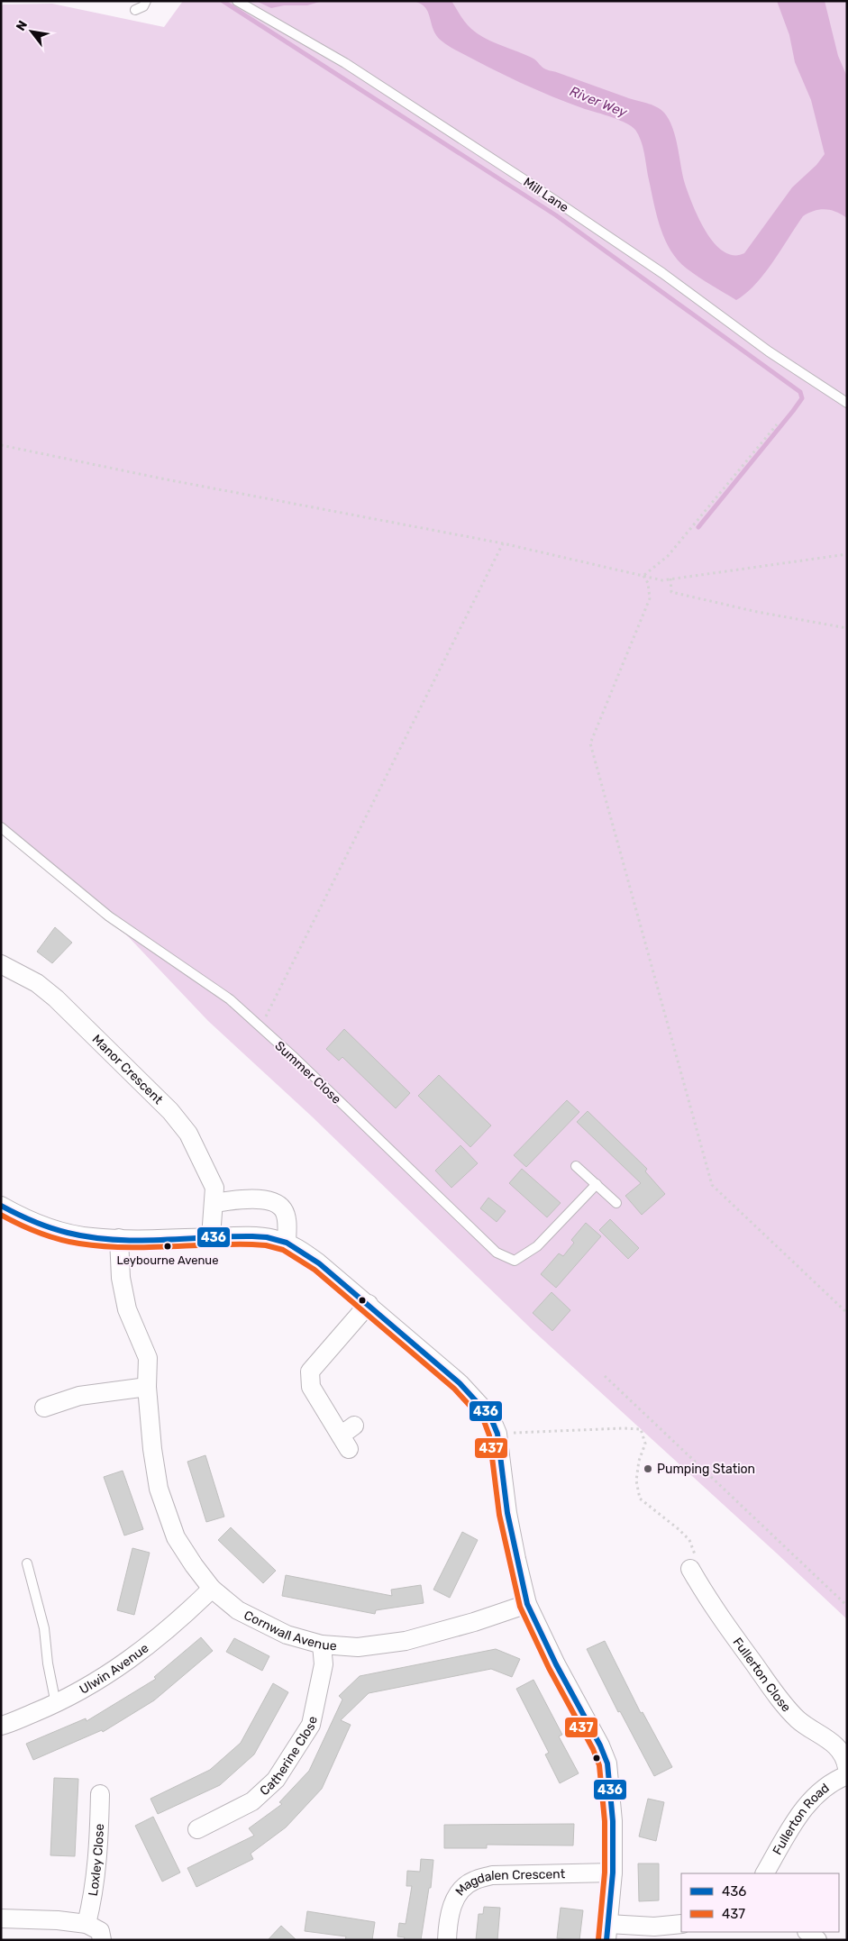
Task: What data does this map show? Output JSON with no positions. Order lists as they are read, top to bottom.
{
  "streets": {
    "street": [
      "Manor Crescent",
      "Cornwall Avenue",
      "Ulwin Avenue",
      "Fullerton Close",
      "Catherine Close",
      "Fullerton Road",
      "Loxley Close",
      "Magdalen Crescent"
    ],
    "lane": ["Mill Lane", "Summer Close"]
  },
  "crossings": [
    ["Cornwall Avenue", "Ulwin Avenue"],
    ["Cornwall Avenue", "Catherine Close"]
  ],
  "water": ["River Wey"],
  "places": ["Leybourne Avenue", "Pumping Station"],
  "lines": ["transit line 436", "transit line 437"],
  "legend": ["436", "437"],
  "north": "top left"
}
